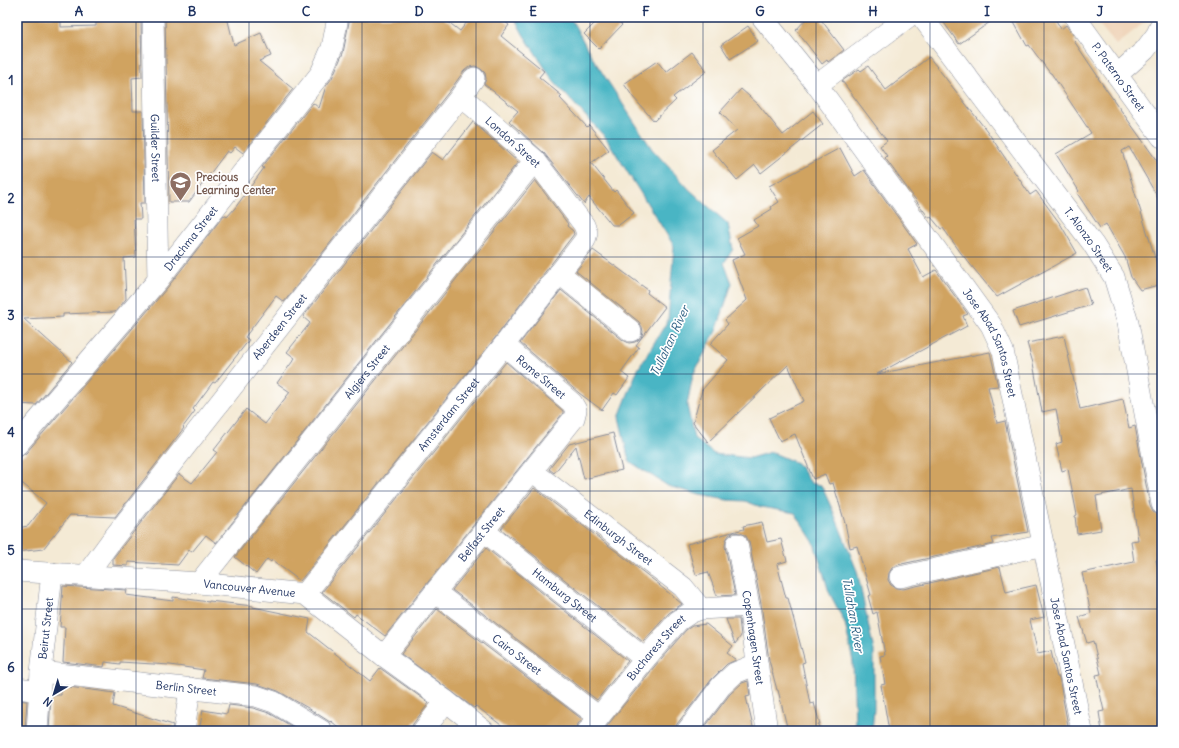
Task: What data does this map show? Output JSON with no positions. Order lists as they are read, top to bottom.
{
  "streets": {
    "street": [
      "P. Paterno Street",
      "London Street",
      "Guilder Street",
      "Drachma Street",
      "T. Alonzo Street",
      "Aberdeen Street",
      "Jose Abad Santos Street",
      "Algiers Street",
      "Rome Street",
      "Amsterdam Street",
      "Belfast Street",
      "Edinburgh Street",
      "Vancouver Avenue",
      "Hamburg Street",
      "Beirut Street",
      "Copenhagen Street",
      "Bucharest Street",
      "Cairo Street",
      "Berlin Street"
    ]
  },
  "crossings": [
    ["London Street", "Aberdeen Street"],
    ["London Street", "Algiers Street"],
    ["London Street", "Amsterdam Street"],
    ["Guilder Street", "Drachma Street"],
    ["Aberdeen Street", "Vancouver Avenue"],
    ["Algiers Street", "Vancouver Avenue"],
    ["Rome Street", "Amsterdam Street"],
    ["Rome Street", "Belfast Street"],
    ["Amsterdam Street", "Vancouver Avenue"],
    ["Belfast Street", "Edinburgh Street"],
    ["Belfast Street", "Vancouver Avenue"],
    ["Belfast Street", "Hamburg Street"],
    ["Belfast Street", "Cairo Street"],
    ["Edinburgh Street", "Bucharest Street"],
    ["Vancouver Avenue", "Beirut Street"],
    ["Hamburg Street", "Bucharest Street"],
    ["Beirut Street", "Berlin Street"],
    ["Copenhagen Street", "Bucharest Street"],
    ["Bucharest Street", "Cairo Street"]
  ],
  "water": ["Tullahan River"],
  "places": {
    "school or university": ["Precious Learning Center"]
  },
  "north": "bottom left",
  "grid": {
    "columns": [
      "A",
      "B",
      "C",
      "D",
      "E",
      "F",
      "G",
      "H",
      "I",
      "J"
    ],
    "rows": [
      "1",
      "2",
      "3",
      "4",
      "5",
      "6"
    ]
  }
}
